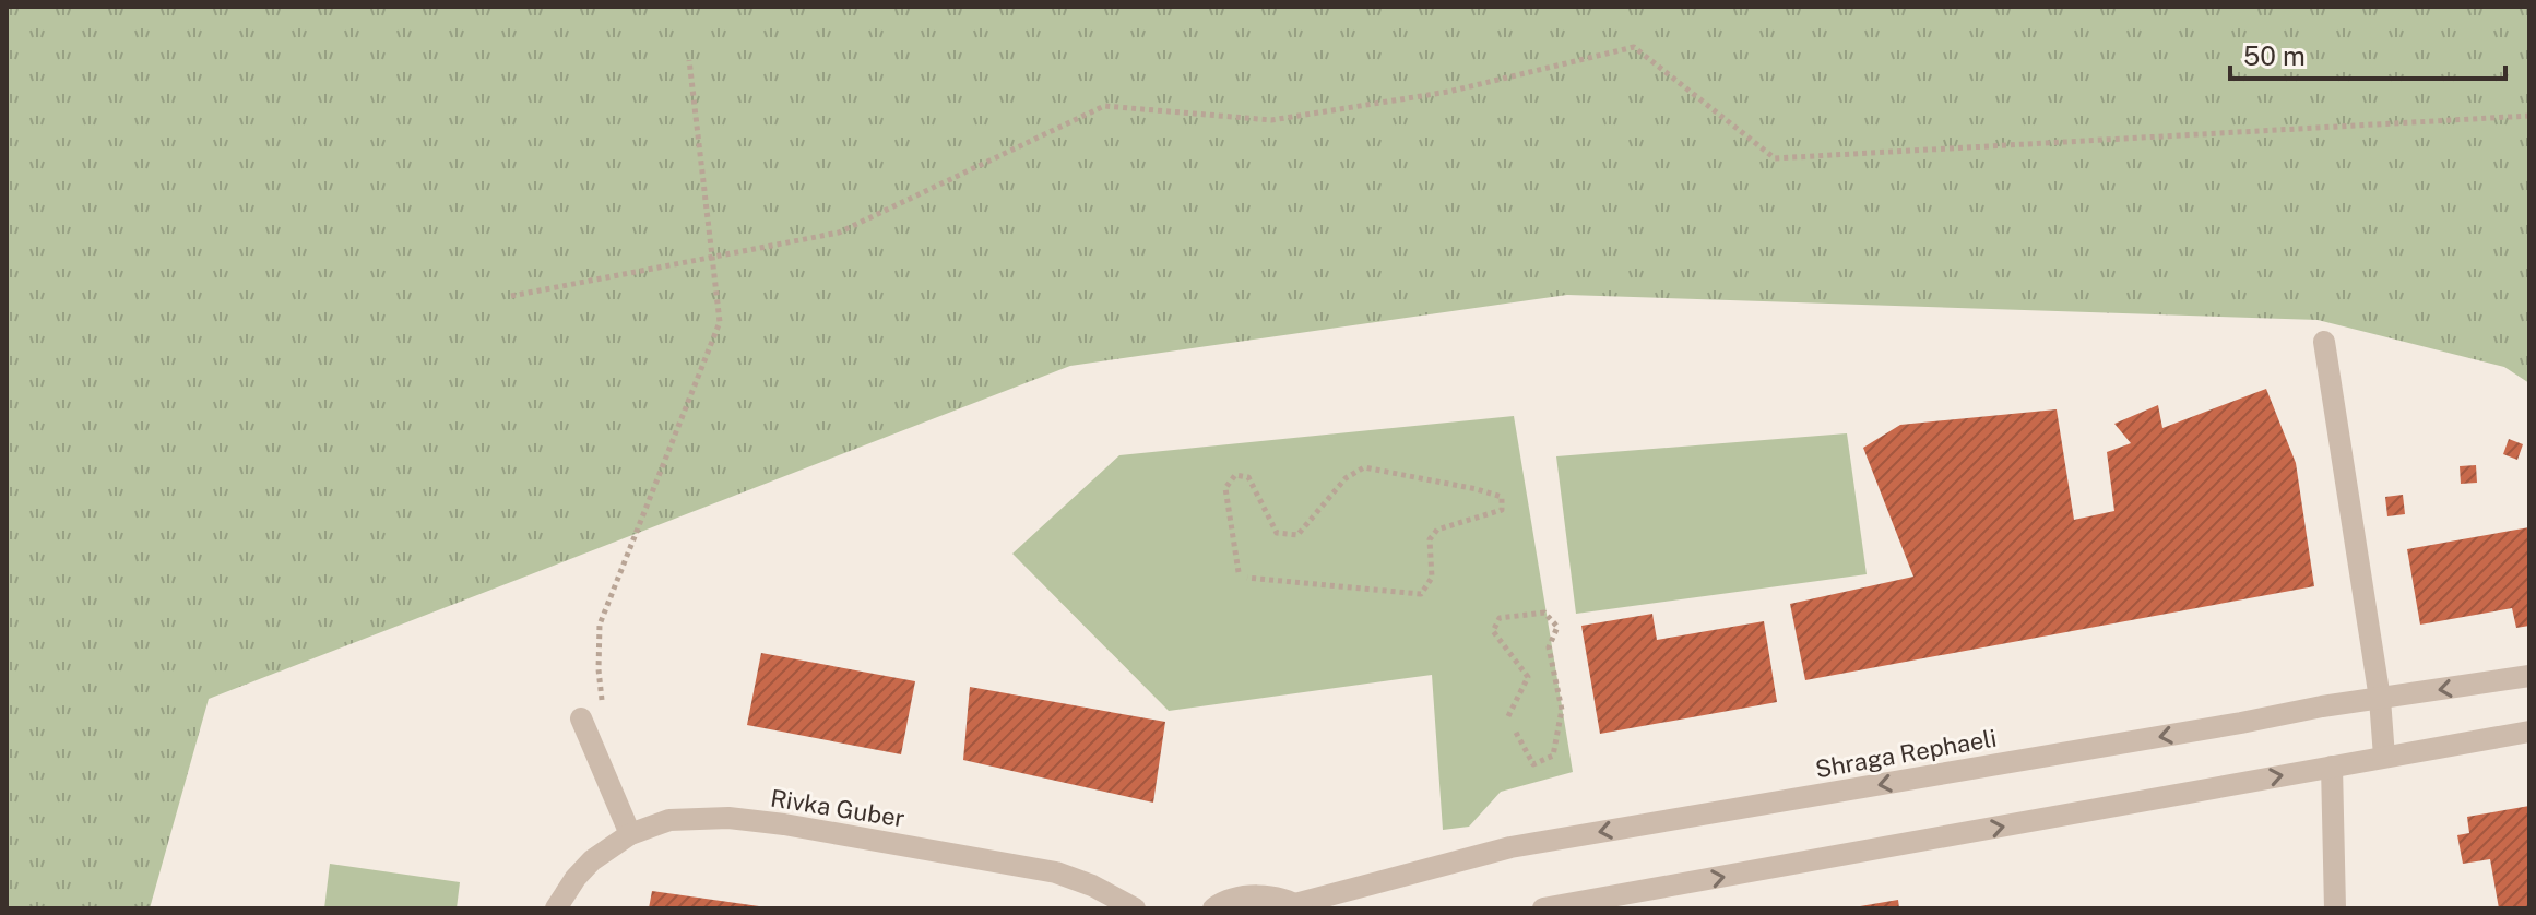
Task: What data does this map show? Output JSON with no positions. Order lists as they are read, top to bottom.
{
  "streets": {
    "street": ["Shraga Rephaeli", "Rivka Guber"]
  },
  "scale_bar": "50 m"
}
